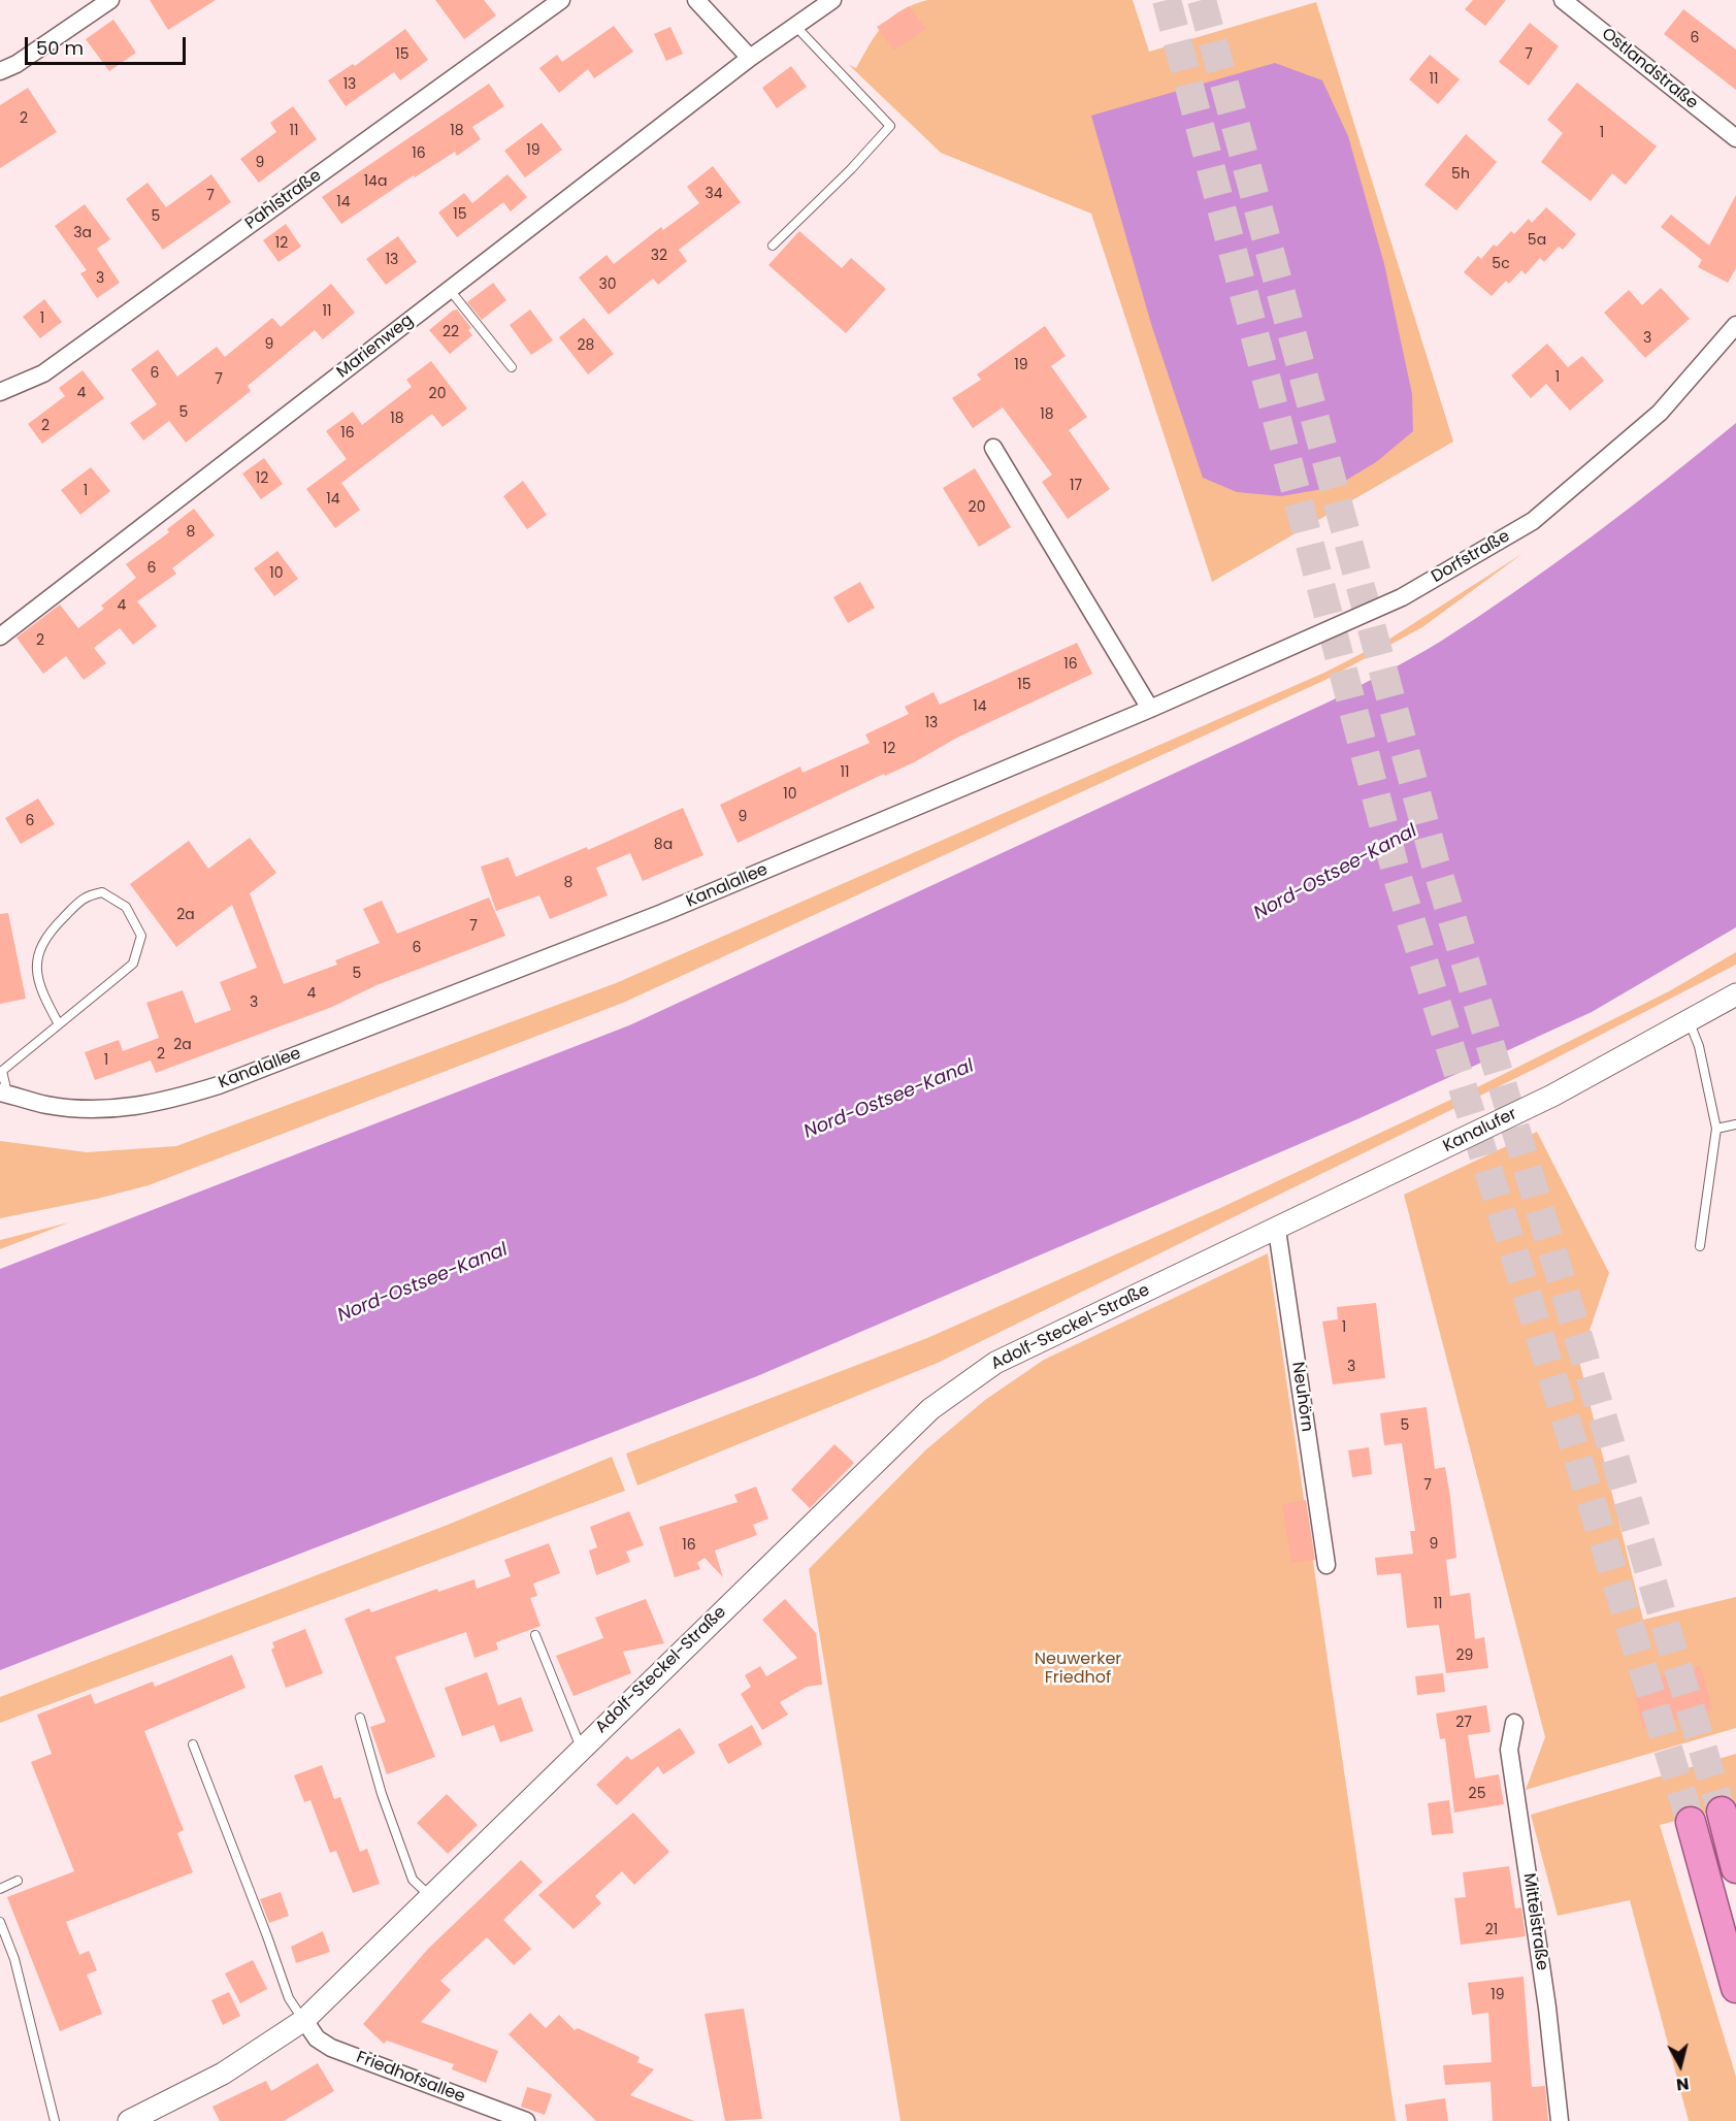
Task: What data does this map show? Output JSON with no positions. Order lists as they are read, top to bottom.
{
  "streets": {
    "street": [
      "Ostlandstraße",
      "Pahlstraße",
      "Marienweg",
      "Dorfstraße",
      "Kanalallee",
      "Kanalufer",
      "Adolf-Steckel-Straße",
      "Neuhörn",
      "Mittelstraße",
      "Friedhofsallee"
    ]
  },
  "crossings": [
    ["Dorfstraße", "Kanalallee"],
    ["Kanalufer", "Adolf-Steckel-Straße"],
    ["Kanalufer", "Neuhörn"],
    ["Adolf-Steckel-Straße", "Friedhofsallee"]
  ],
  "water": ["Nord-Ostsee-Kanal"],
  "parks": ["Neuwerker Friedhof"],
  "house_numbers": [
    "6",
    "15",
    "7",
    "11",
    "13",
    "2",
    "11",
    "18",
    "1",
    "19",
    "16",
    "9",
    "5h",
    "14a",
    "34",
    "7",
    "14",
    "15",
    "5",
    "3a",
    "5a",
    "12",
    "32",
    "13",
    "5c",
    "3",
    "30",
    "11",
    "1",
    "22",
    "3",
    "9",
    "28",
    "19",
    "6",
    "1",
    "7",
    "4",
    "20",
    "5",
    "18",
    "18",
    "2",
    "16",
    "12",
    "17",
    "1",
    "14",
    "20",
    "8",
    "6",
    "10",
    "4",
    "2",
    "16",
    "15",
    "14",
    "13",
    "12",
    "11",
    "10",
    "9",
    "6",
    "8a",
    "8",
    "2a",
    "7",
    "6",
    "5",
    "4",
    "3",
    "2a",
    "2",
    "1",
    "1",
    "3",
    "5",
    "7",
    "9",
    "16",
    "11",
    "29",
    "27",
    "25",
    "21",
    "19"
  ],
  "scale_bar": "50 m",
  "north": "bottom"
}
